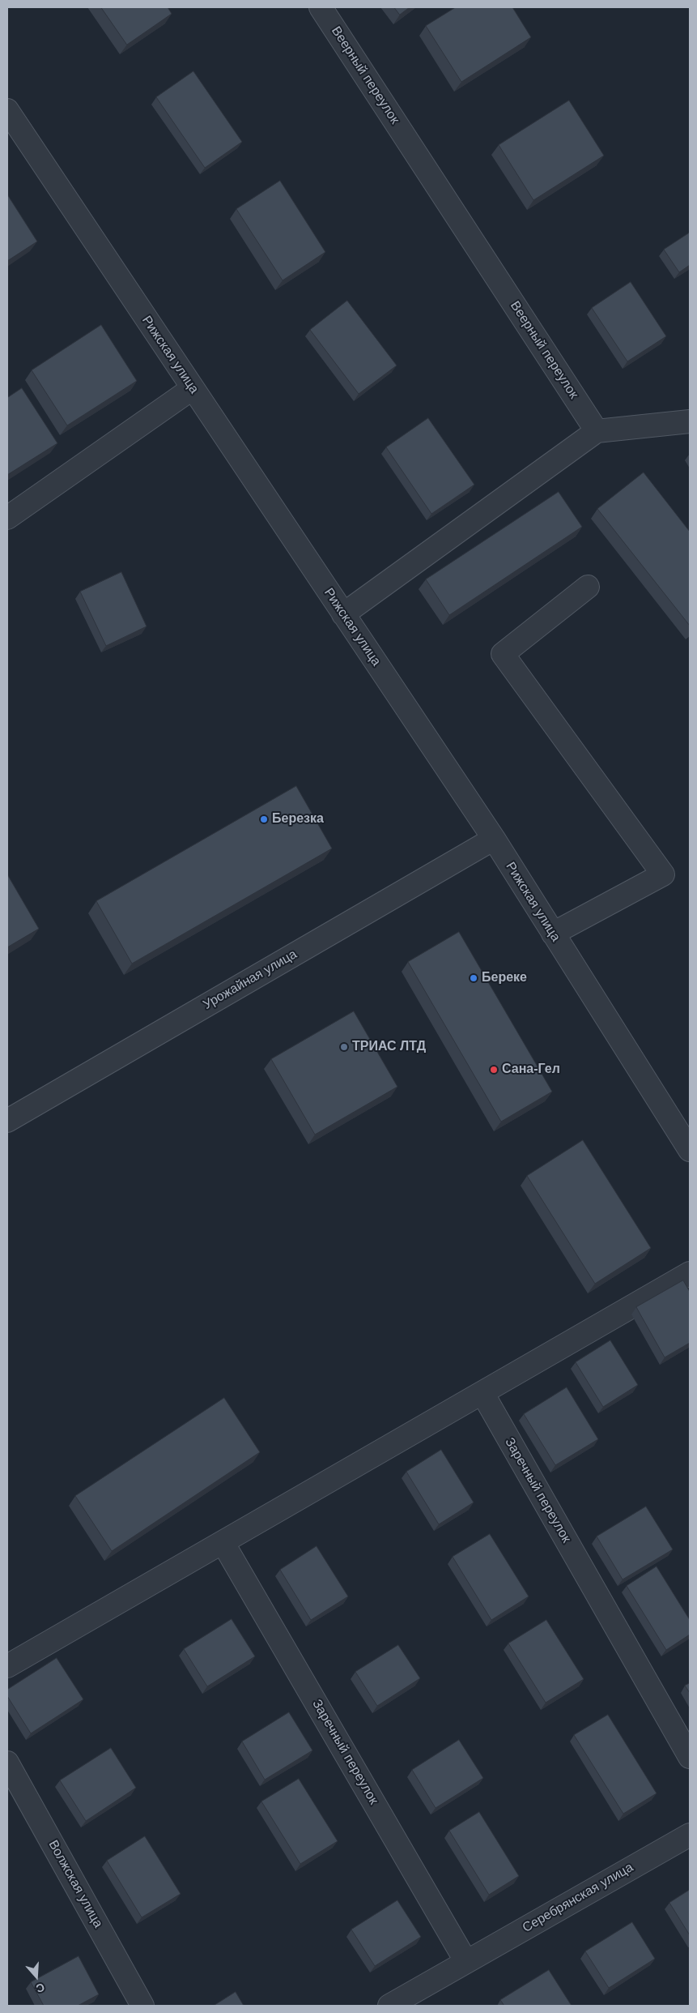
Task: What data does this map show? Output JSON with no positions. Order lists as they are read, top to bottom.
{
  "streets": {
    "street": [
      "Веерный переулок",
      "Рижская улица",
      "Урожайная улица",
      "Заречный переулок",
      "Волжская улица",
      "Серебрянская улица"
    ]
  },
  "crossings": [
    ["Рижская улица", "Урожайная улица"],
    ["Заречный переулок", "Серебрянская улица"]
  ],
  "places": [
    "Березка",
    "Береке",
    "ТРИАС ЛТД",
    "Сана-Гел"
  ],
  "north": "bottom"
}
